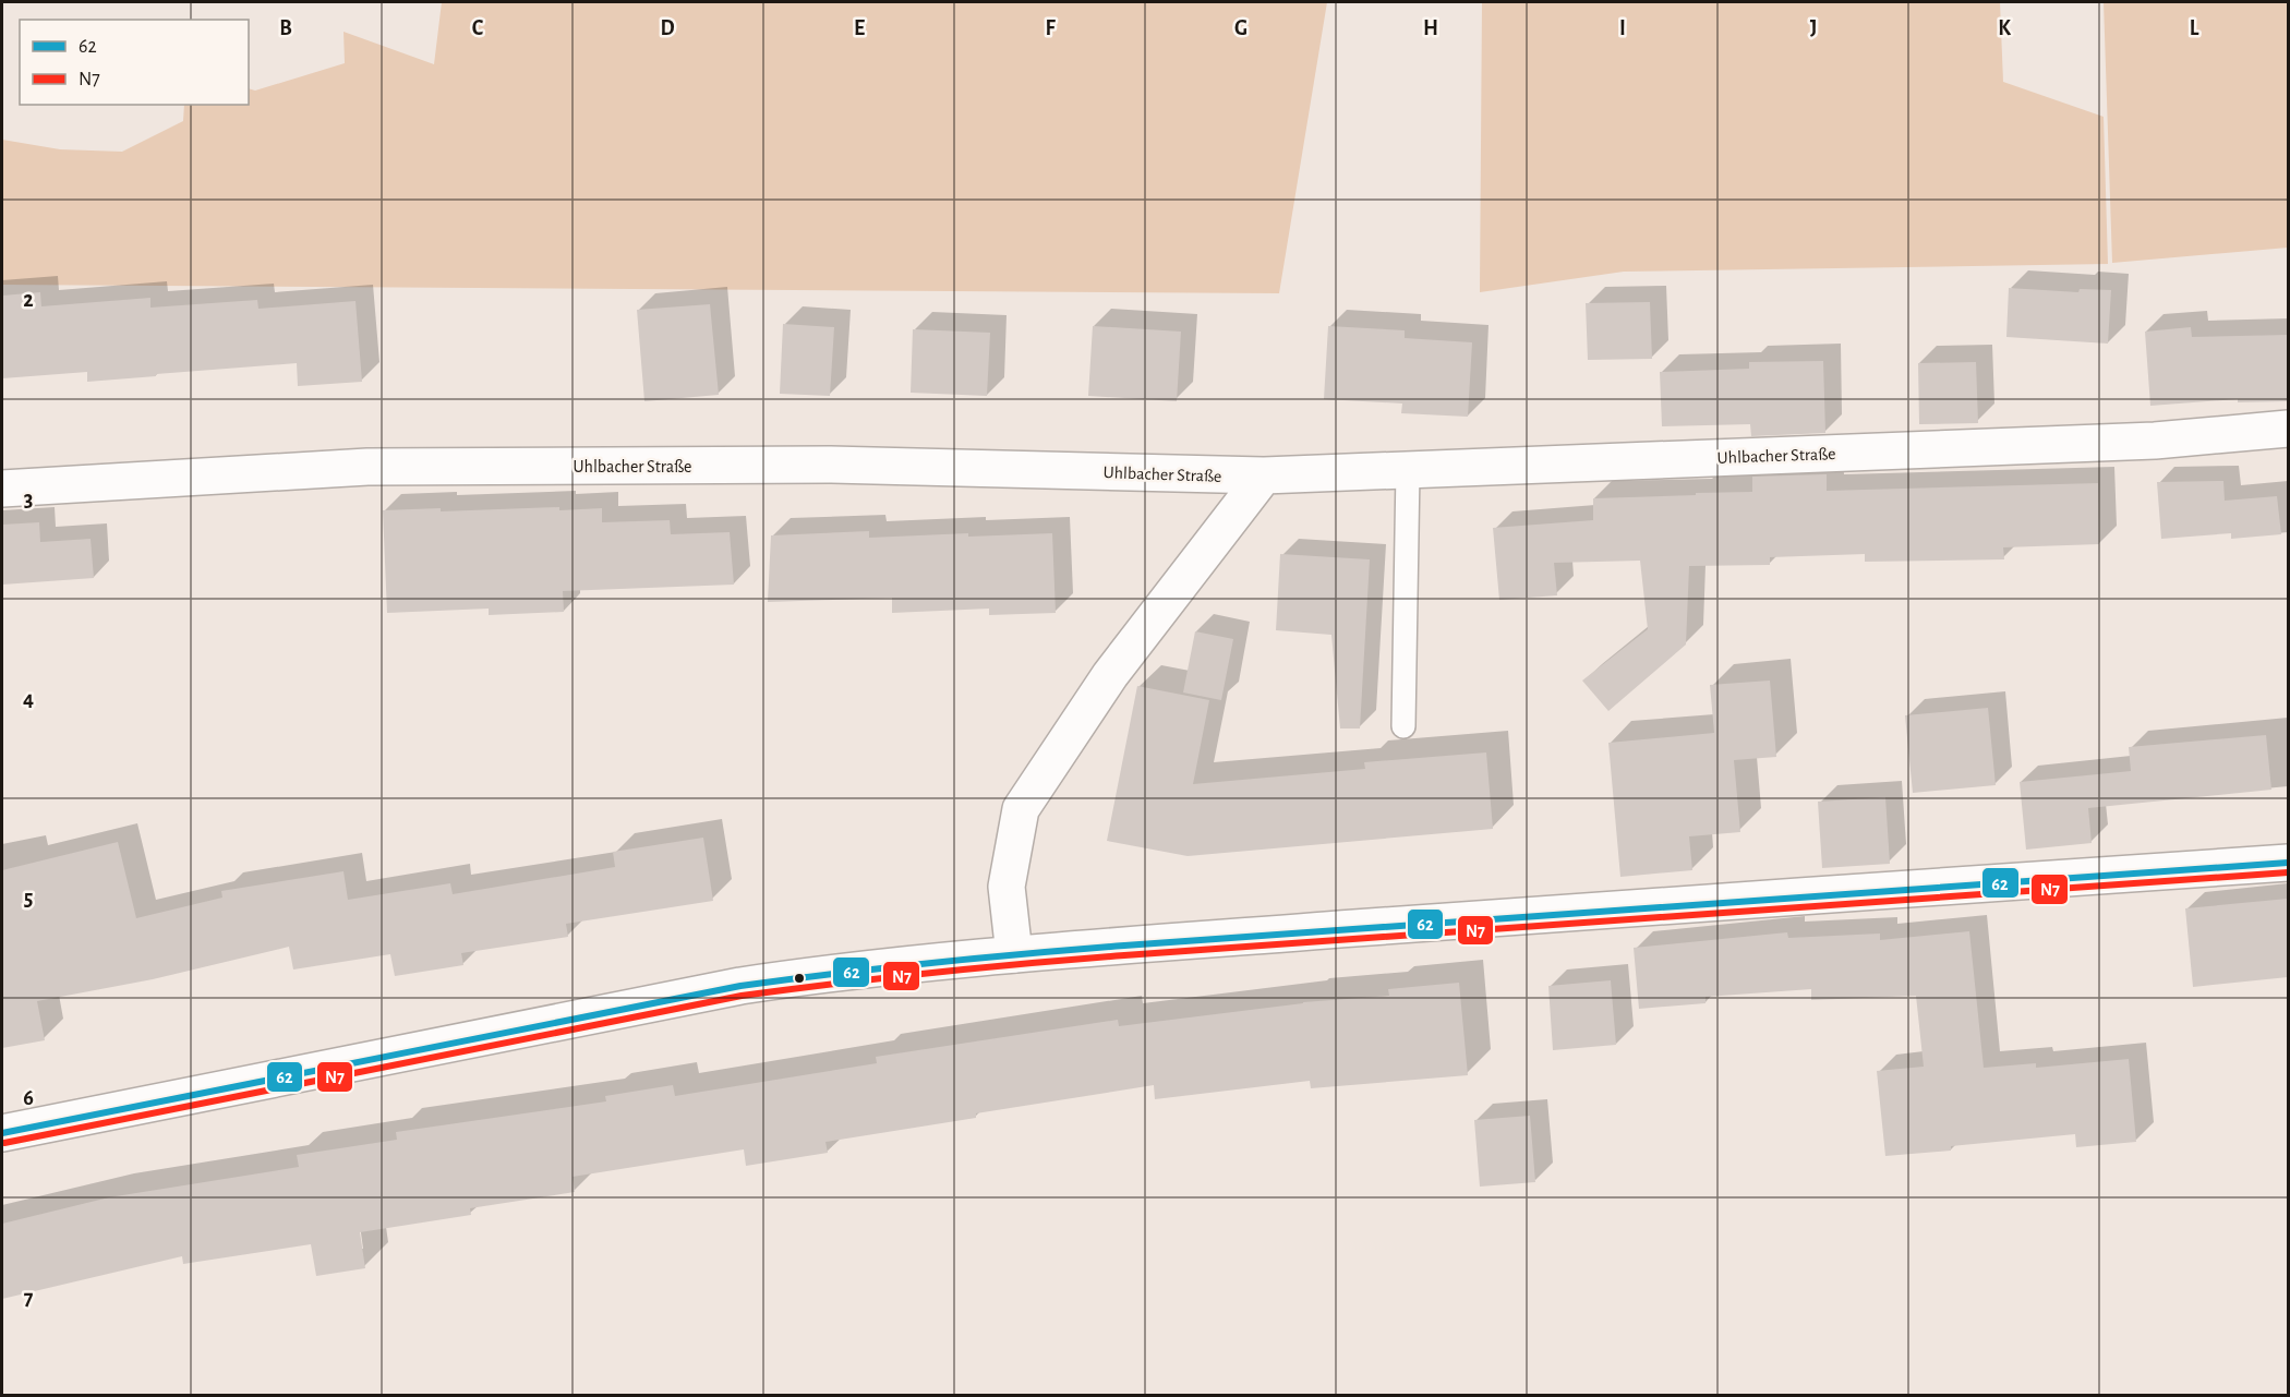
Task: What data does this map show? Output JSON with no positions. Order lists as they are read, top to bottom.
{
  "streets": {
    "street": ["Uhlbacher Straße"]
  },
  "lines": ["transit line 62", "transit line N7"],
  "legend": ["62", "N7"],
  "grid": {
    "columns": [
      "B",
      "C",
      "D",
      "E",
      "F",
      "G",
      "H",
      "I",
      "J",
      "K",
      "L"
    ],
    "rows": [
      "2",
      "3",
      "4",
      "5",
      "6",
      "7"
    ]
  }
}
